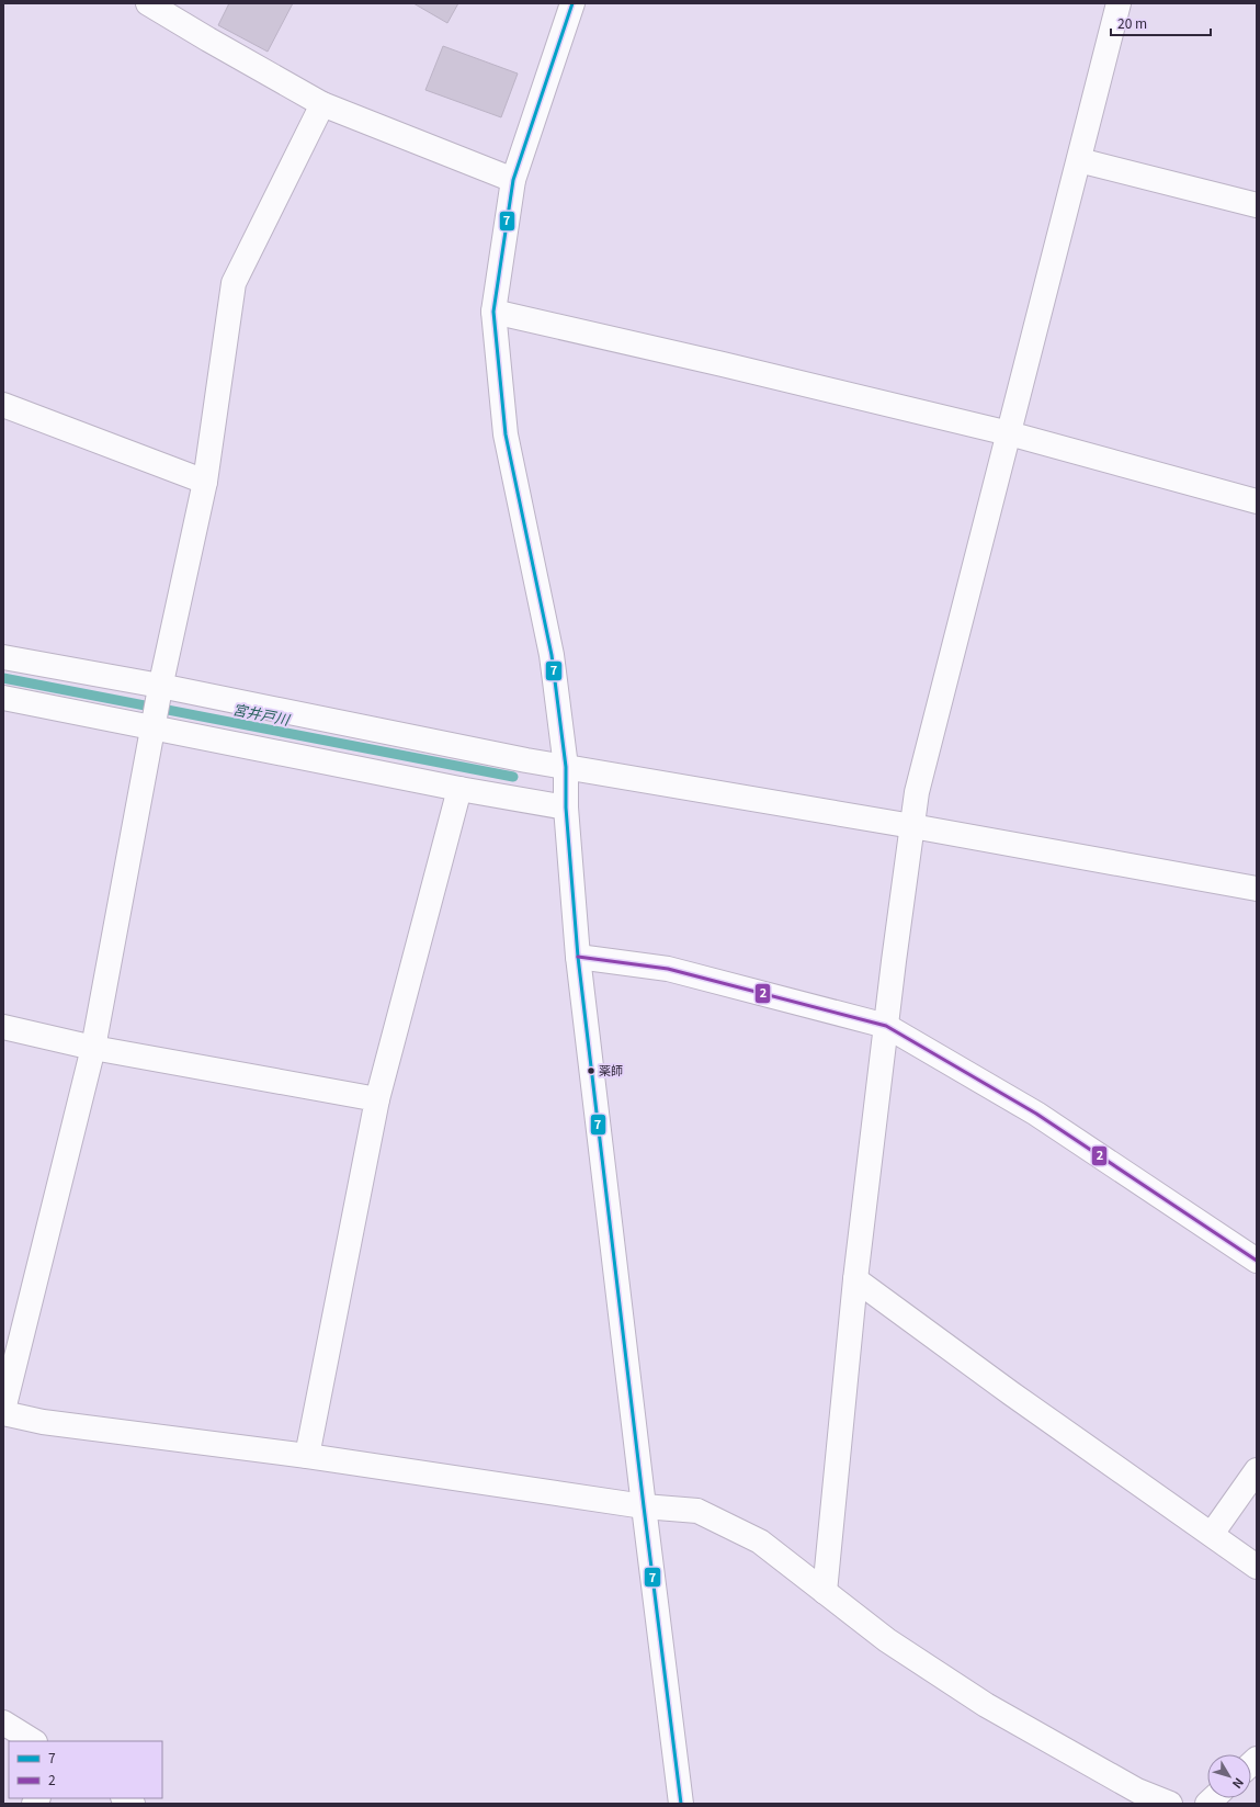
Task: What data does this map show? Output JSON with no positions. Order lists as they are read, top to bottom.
{
  "water": ["宮井戸川"],
  "places": ["薬師"],
  "lines": ["transit line 7", "transit line 2"],
  "legend": ["7", "2"],
  "scale_bar": "20 m",
  "north": "bottom right"
}
